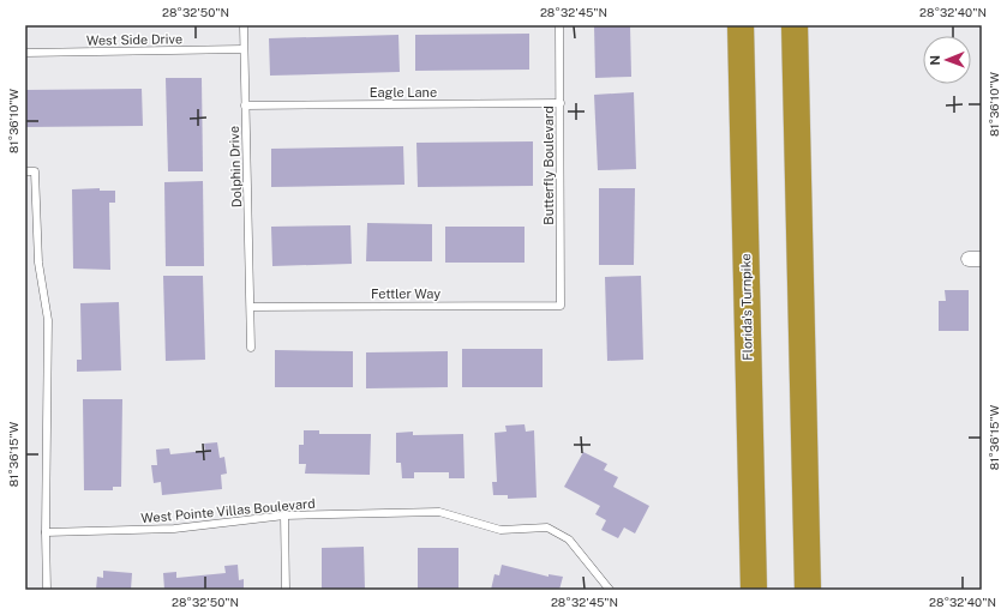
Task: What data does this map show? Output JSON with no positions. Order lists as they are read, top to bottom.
{
  "streets": {
    "highway": ["Florida's Turnpike"],
    "lane": [
      "West Side Drive",
      "Eagle Lane",
      "Butterfly Boulevard",
      "Dolphin Drive",
      "Fettler Way",
      "West Pointe Villas Boulevard"
    ]
  },
  "crossings": [
    ["West Side Drive", "Dolphin Drive"],
    ["Eagle Lane", "Butterfly Boulevard"],
    ["Eagle Lane", "Dolphin Drive"],
    ["Butterfly Boulevard", "Fettler Way"],
    ["Dolphin Drive", "Fettler Way"]
  ],
  "north": "left",
  "coordinates": [
    "28°32'50\"N",
    "28°32'45\"N",
    "28°32'40\"N",
    "81°36'10\"W",
    "81°36'15\"W"
  ]
}
